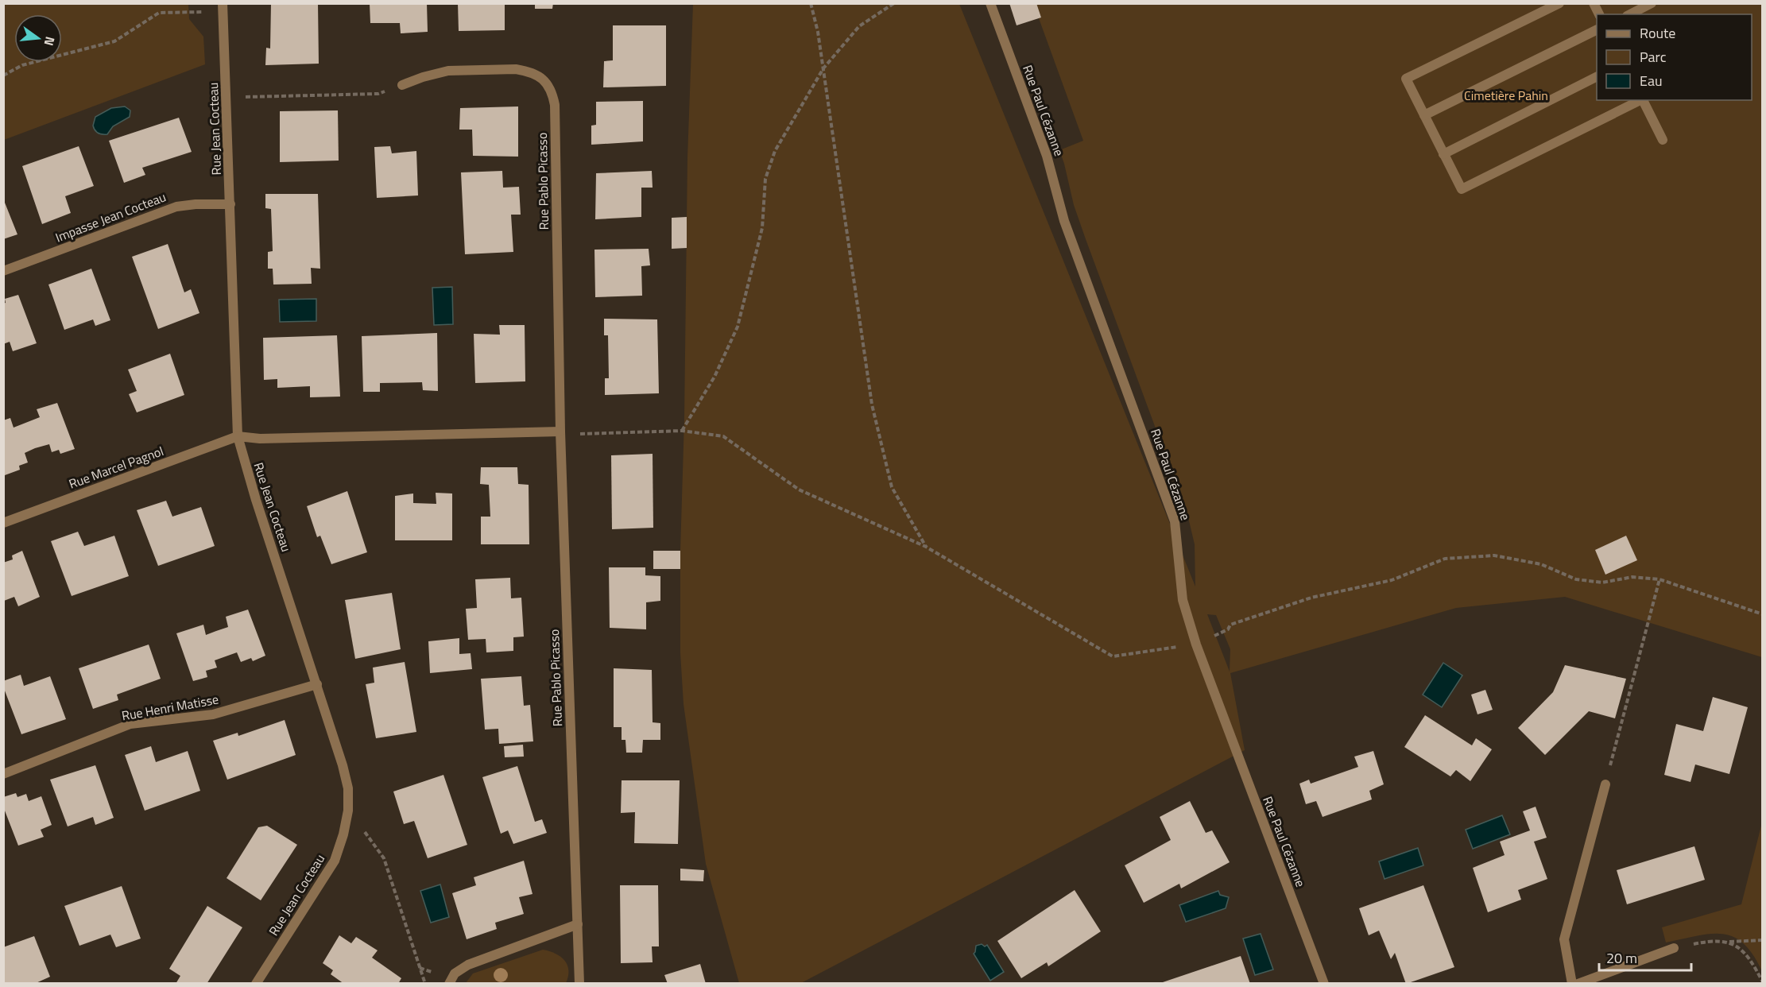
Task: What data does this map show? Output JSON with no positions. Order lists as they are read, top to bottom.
{
  "streets": {
    "street": [
      "Rue Paul Cézanne",
      "Rue Jean Cocteau",
      "Rue Pablo Picasso",
      "Impasse Jean Cocteau",
      "Rue Marcel Pagnol",
      "Rue Henri Matisse"
    ]
  },
  "crossings": [
    ["Rue Jean Cocteau", "Impasse Jean Cocteau"],
    ["Rue Jean Cocteau", "Rue Marcel Pagnol"],
    ["Rue Jean Cocteau", "Rue Henri Matisse"]
  ],
  "parks": ["Cimetière Pahin"],
  "legend": ["Route", "Parc", "Eau"],
  "scale_bar": "20 m",
  "north": "right"
}
